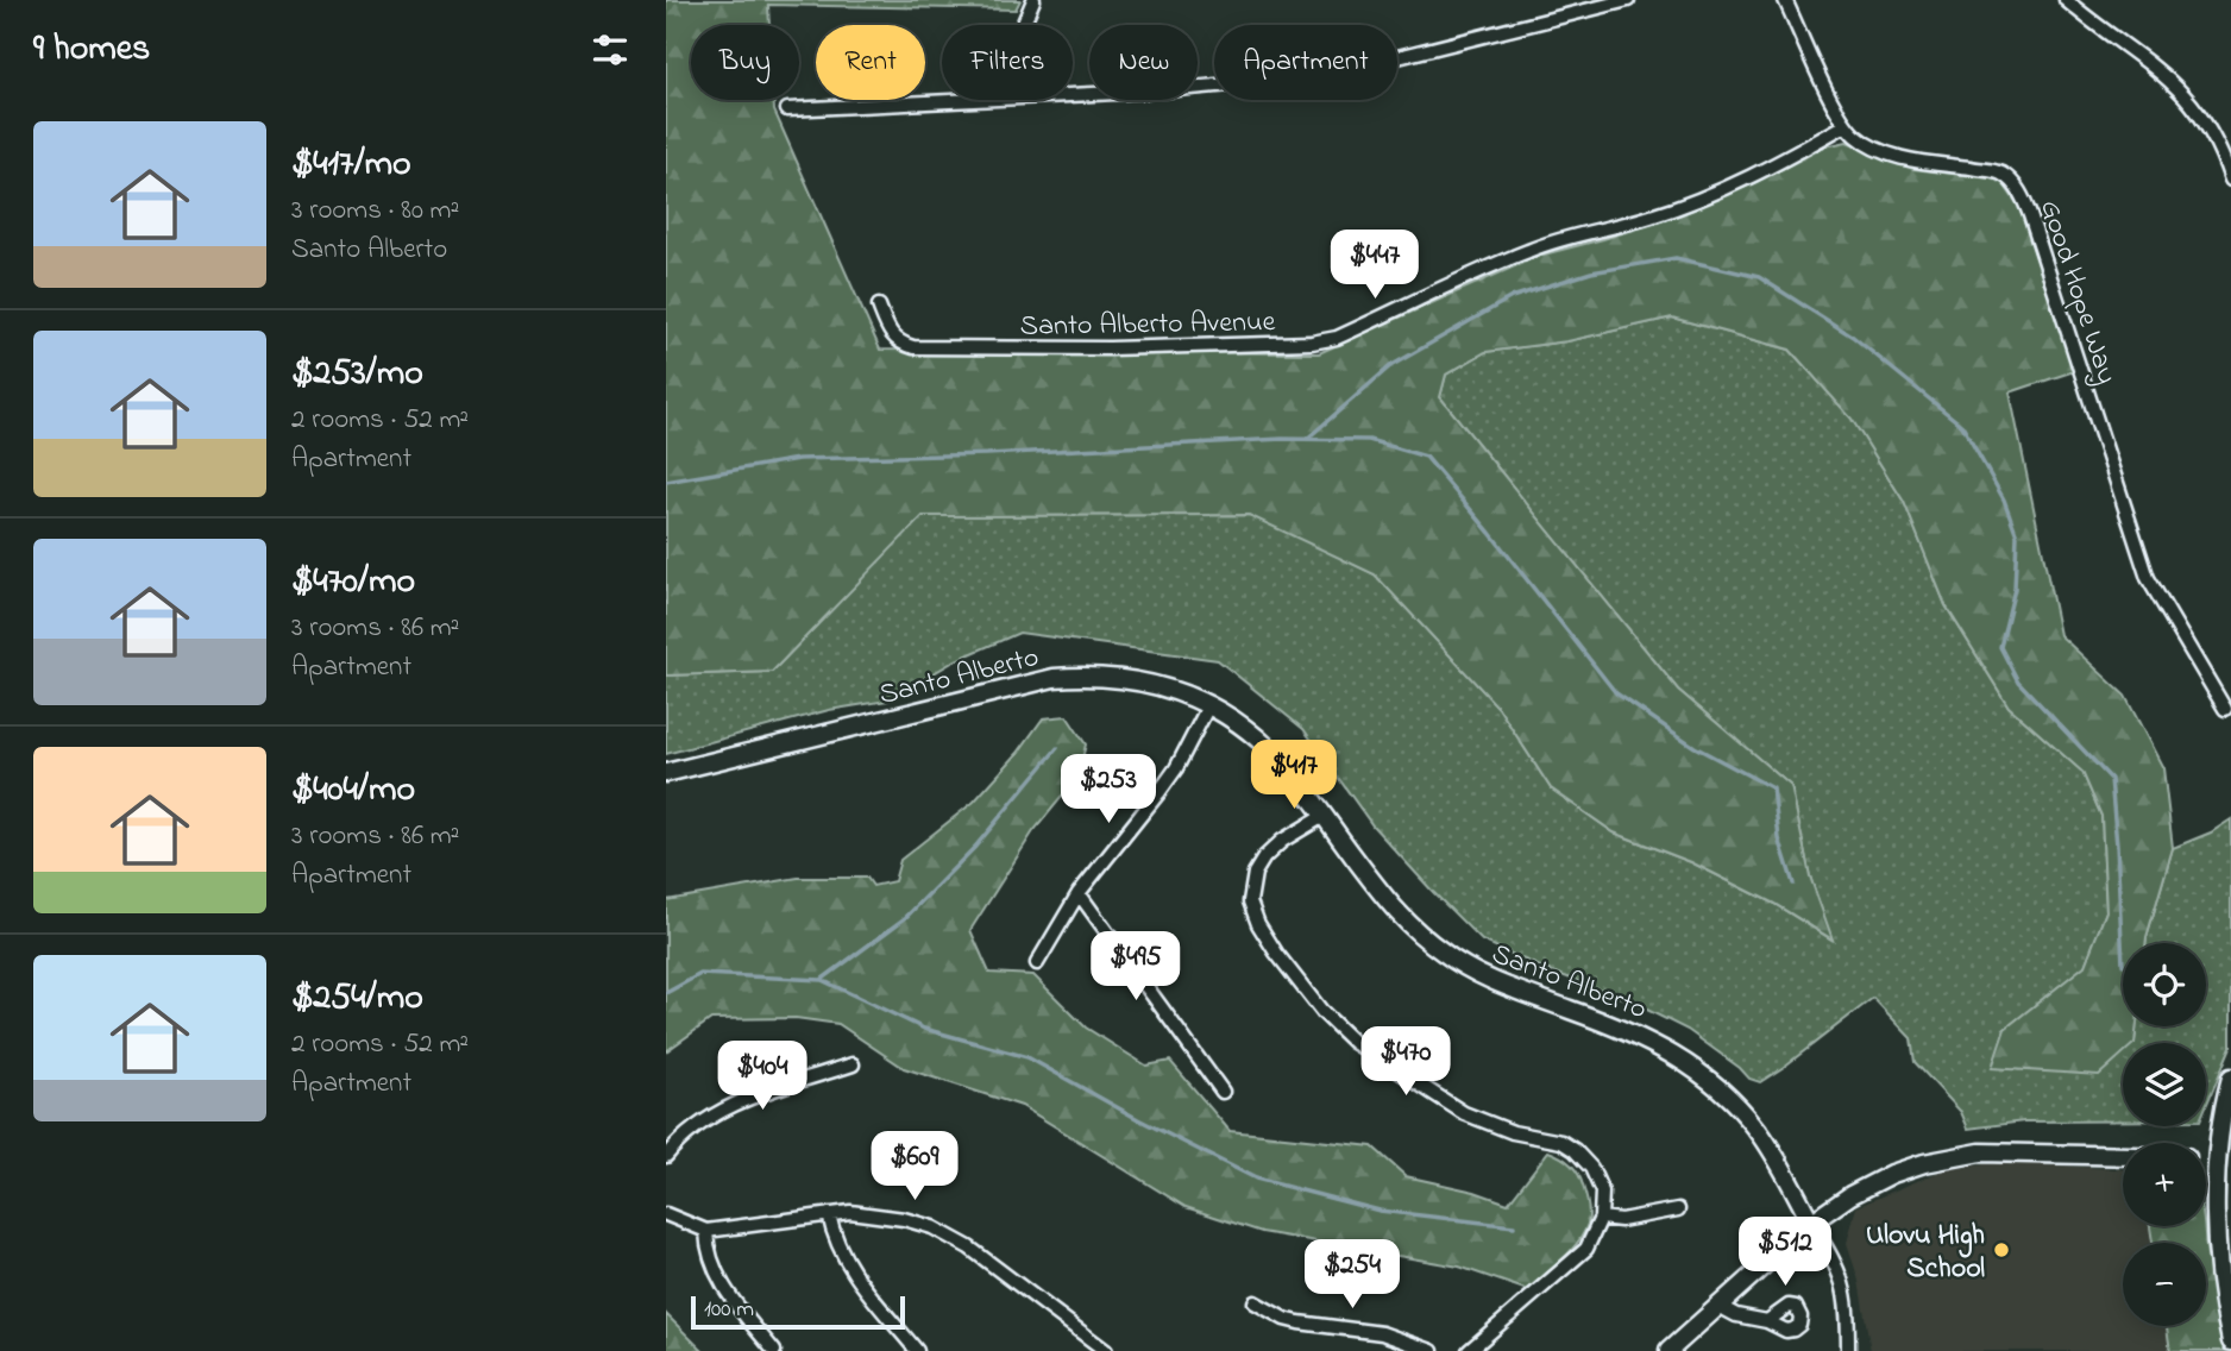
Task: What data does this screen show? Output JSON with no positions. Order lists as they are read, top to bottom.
{
  "streets": {
    "street": ["Good Hope Way", "Santo Alberto Avenue", "Santo Alberto"]
  },
  "crossings": [
    ["Good Hope Way", "Santo Alberto Avenue"]
  ],
  "places": ["Ulovu High School"],
  "scale_bar": "100 m",
  "page": {
    "heading": "9 homes",
    "chip": [
      "Buy",
      "Rent",
      "Filters",
      "New",
      "Apartment"
    ],
    "list": [
      {
        "name": "$417/mo",
        "note": "3 rooms · 80 m² · Santo Alberto"
      },
      {
        "name": "$253/mo",
        "note": "2 rooms · 52 m² · Apartment"
      },
      {
        "name": "$470/mo",
        "note": "3 rooms · 86 m² · Apartment"
      },
      {
        "name": "$404/mo",
        "note": "3 rooms · 86 m² · Apartment"
      },
      {
        "name": "$254/mo",
        "note": "2 rooms · 52 m² · Apartment"
      }
    ],
    "price": [
      "$447",
      "$417",
      "$253",
      "$495",
      "$470",
      "$404",
      "$609",
      "$512",
      "$254"
    ],
    "map_buttons": ["+", "−"],
    "scale": "100 m"
  }
}
